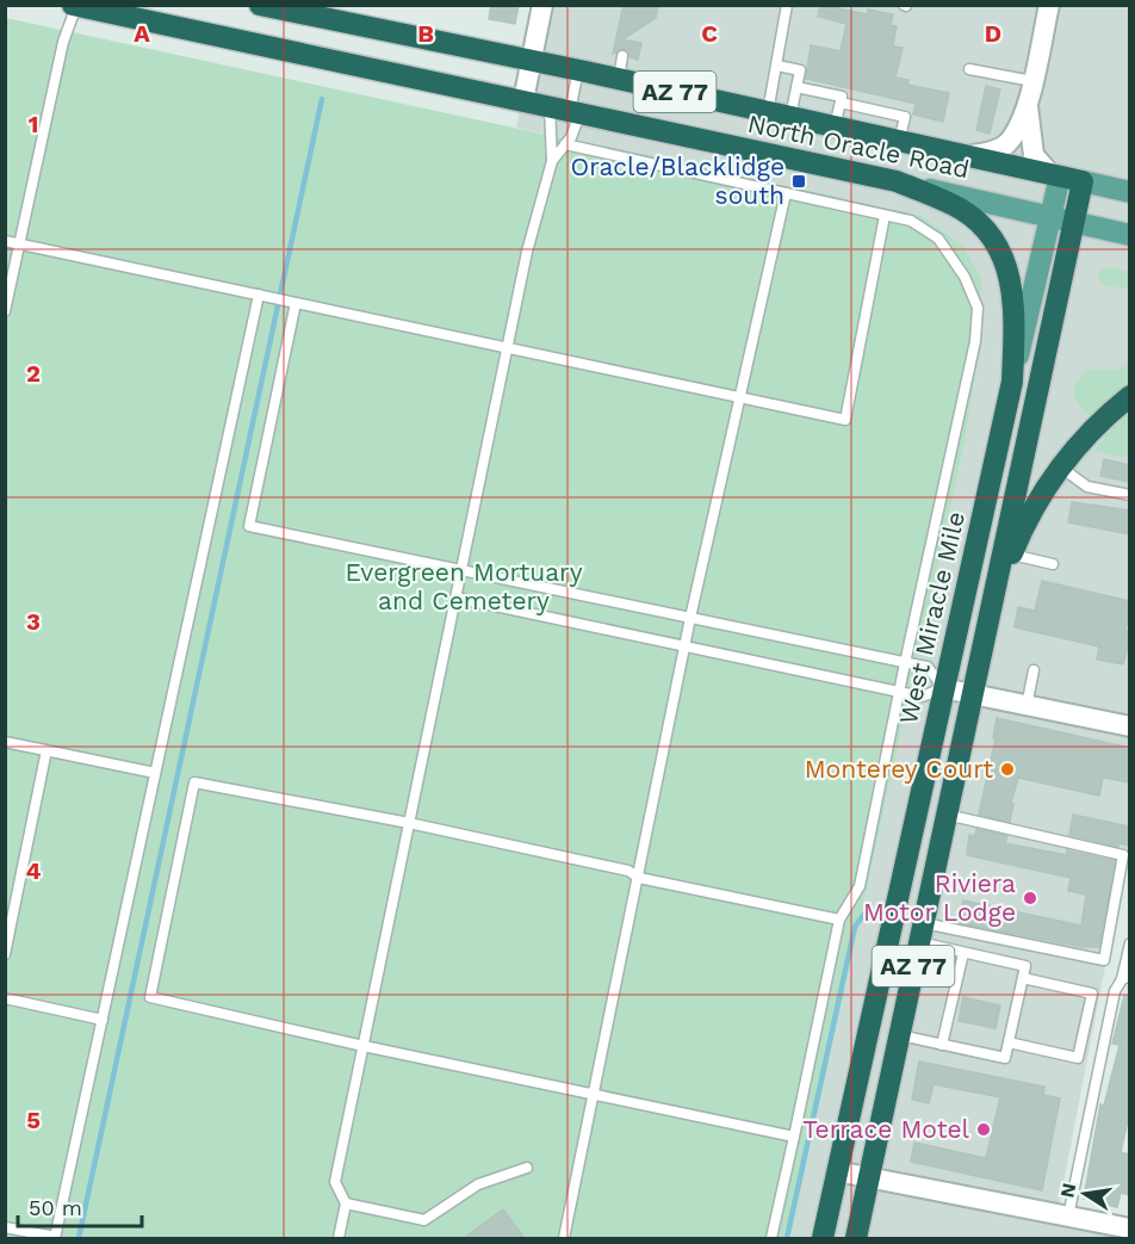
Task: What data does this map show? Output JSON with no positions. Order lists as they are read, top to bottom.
{
  "streets": {
    "highway": ["AZ 77", "North Oracle Road", "West Miracle Mile"]
  },
  "crossings": [
    ["AZ 77", "North Oracle Road"],
    ["AZ 77", "West Miracle Mile"],
    ["North Oracle Road", "West Miracle Mile"]
  ],
  "parks": ["Evergreen Mortuary and Cemetery"],
  "places": {
    "transit": ["Oracle/Blacklidge south"],
    "other": ["Monterey Court", "Riviera Motor Lodge", "Terrace Motel"]
  },
  "scale_bar": "50 m",
  "north": "left",
  "grid": {
    "columns": [
      "A",
      "B",
      "C",
      "D"
    ],
    "rows": [
      "1",
      "2",
      "3",
      "4",
      "5"
    ]
  }
}
